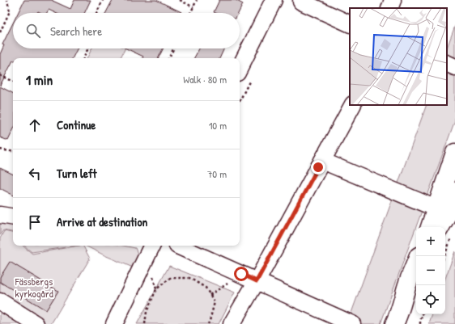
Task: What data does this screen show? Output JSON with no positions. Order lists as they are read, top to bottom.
{
  "parks": ["Fässbergs kyrkogård"],
  "page": {
    "search": "Search here",
    "heading": ["1 min", "Walk · 80 m"],
    "list": [
      ["Continue", "10 m"],
      ["Turn left", "70 m"],
      "Arrive at destination"
    ],
    "map_buttons": ["+", "−"]
  }
}
